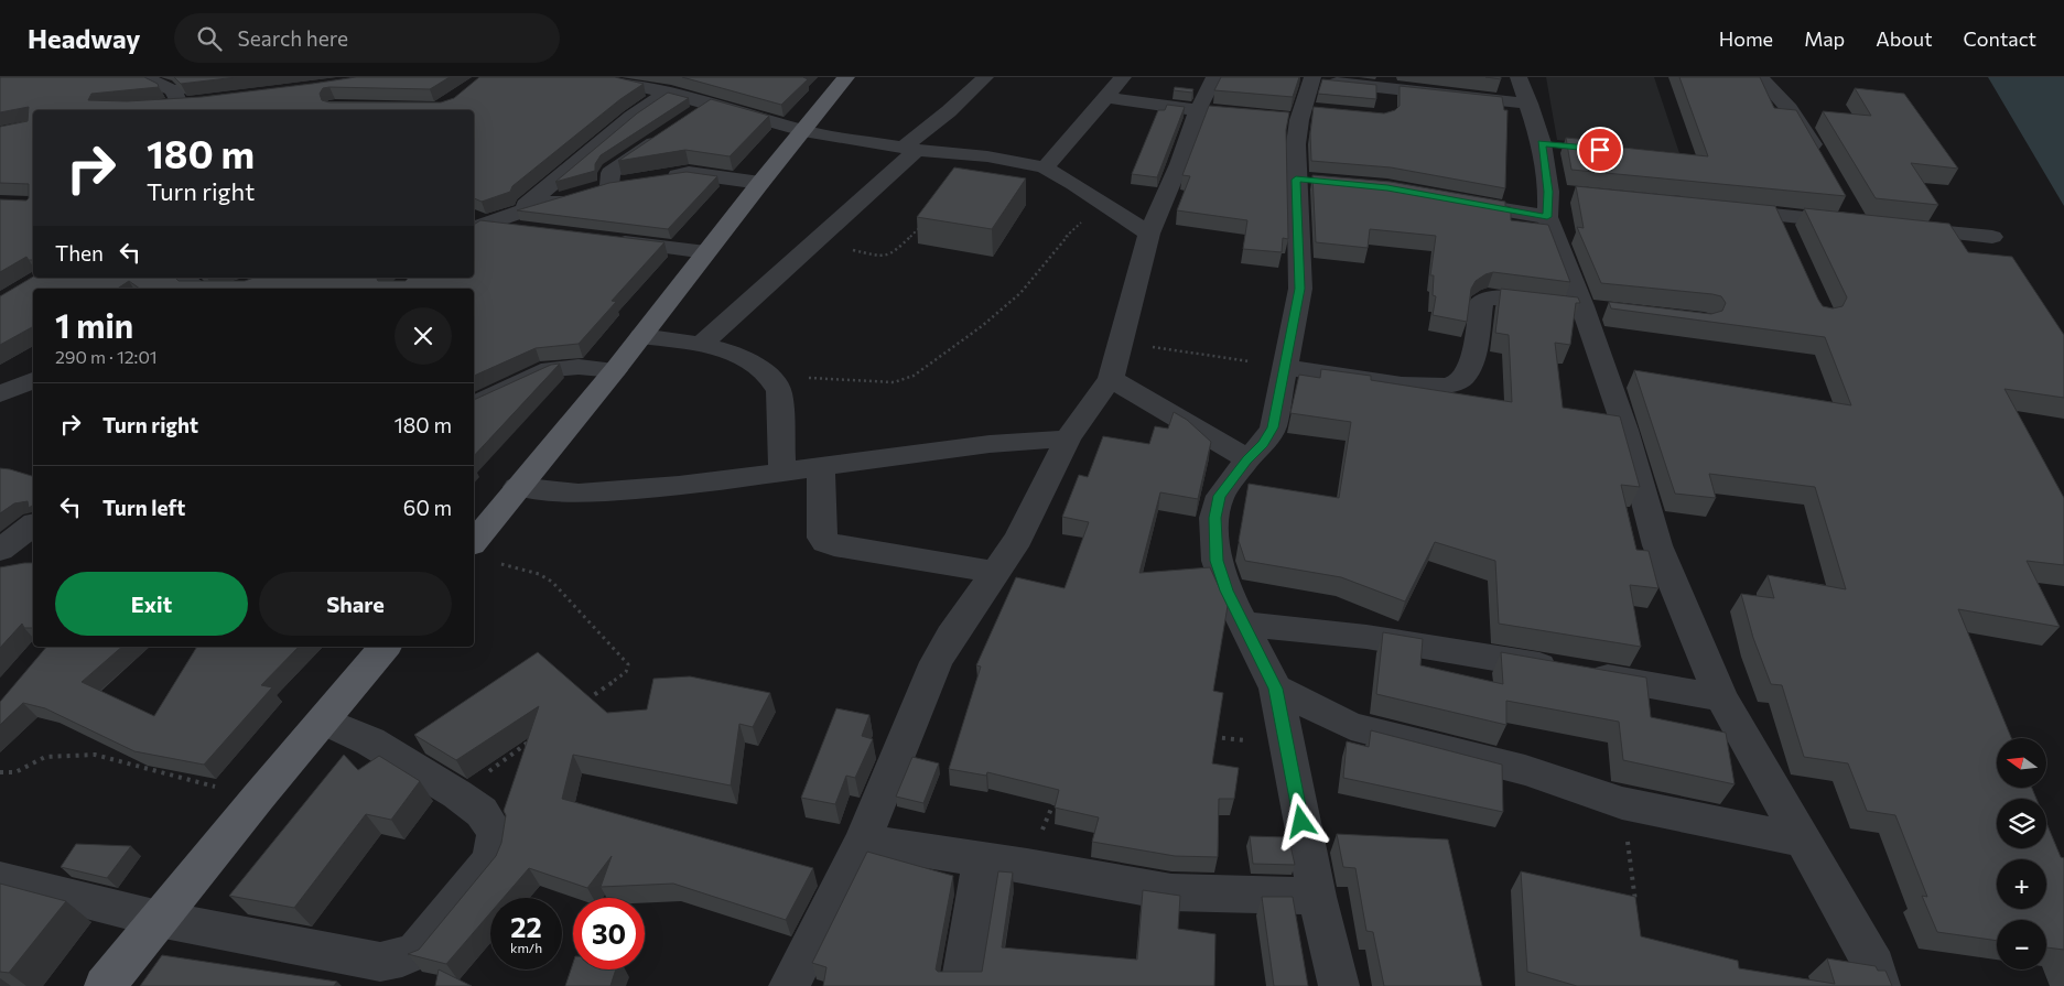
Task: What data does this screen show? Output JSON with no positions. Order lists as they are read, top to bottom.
{
  "north": "left",
  "page": {
    "header": "Headway",
    "search": "Search here",
    "nav": [
      "Home",
      "Map",
      "About",
      "Contact"
    ],
    "turn": ["180 m", "Turn right"],
    "then": "Then",
    "heading": ["1 min", "290 m · 12:01"],
    "list": [
      {
        "name": "Turn right",
        "value": "180 m"
      },
      {
        "name": "Turn left",
        "value": "60 m"
      }
    ],
    "buttons": ["Exit", "Share"],
    "map_buttons": ["+", "−"],
    "speed": "22 km/h",
    "limit": "30"
  }
}
